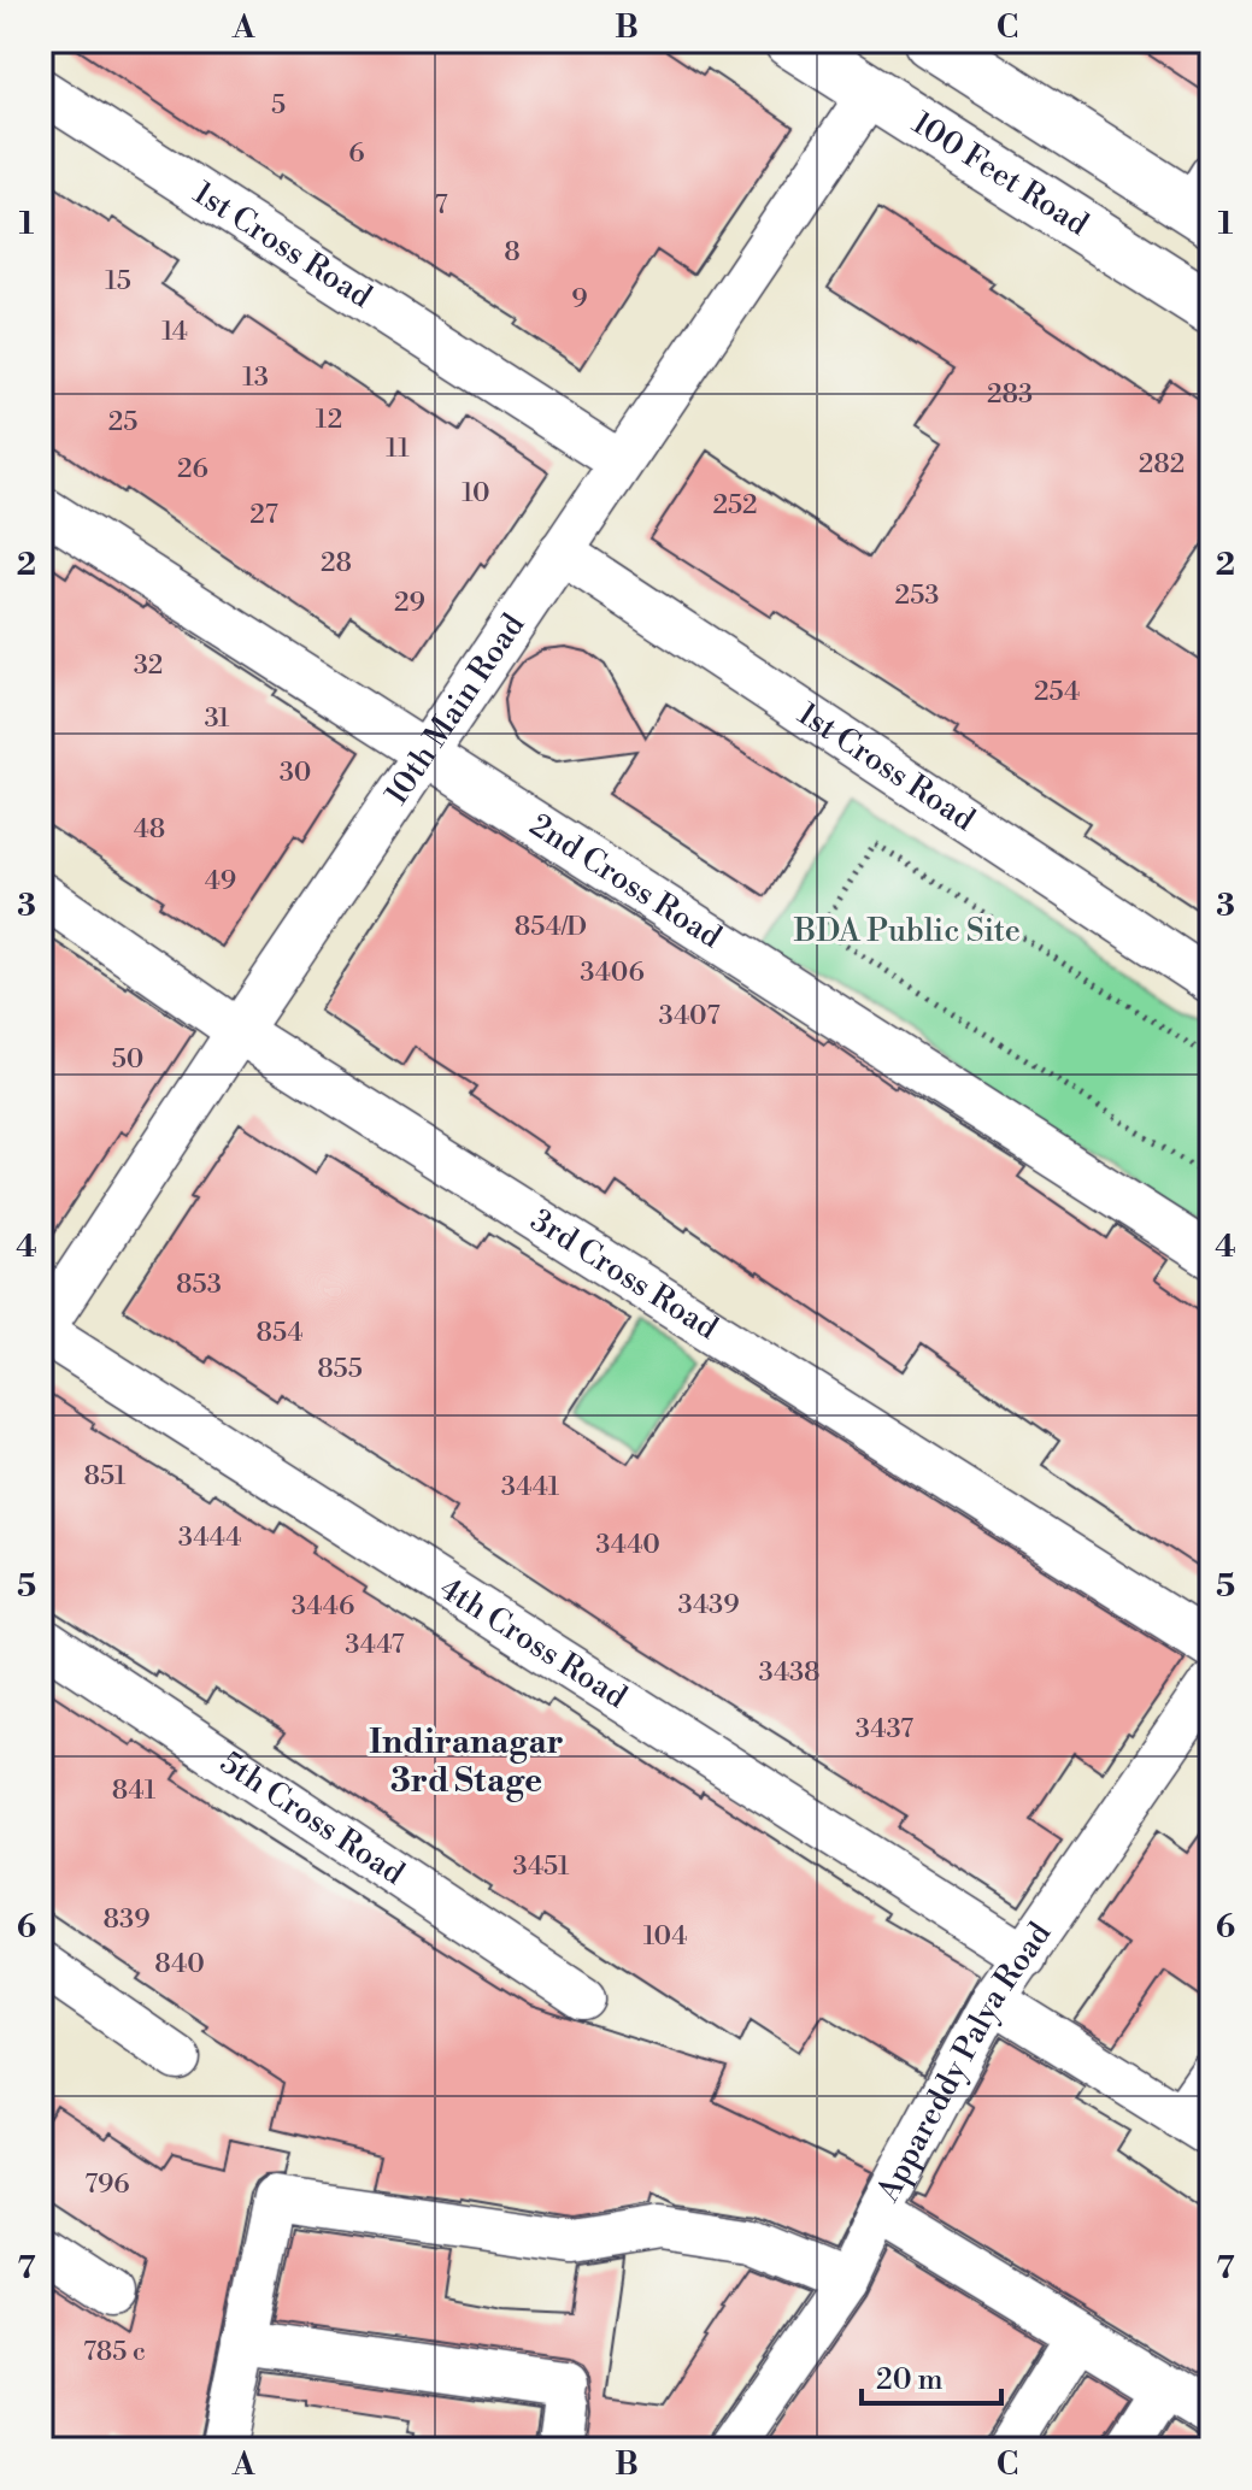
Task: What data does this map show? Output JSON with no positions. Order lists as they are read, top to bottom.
{
  "streets": {
    "main road": ["100 Feet Road"],
    "street": [
      "1st Cross Road",
      "10th Main Road",
      "2nd Cross Road",
      "3rd Cross Road",
      "4th Cross Road",
      "5th Cross Road",
      "Appareddy Palya Road"
    ]
  },
  "crossings": [
    ["100 Feet Road", "10th Main Road"],
    ["1st Cross Road", "10th Main Road"],
    ["10th Main Road", "2nd Cross Road"],
    ["10th Main Road", "3rd Cross Road"],
    ["10th Main Road", "4th Cross Road"],
    ["4th Cross Road", "Appareddy Palya Road"]
  ],
  "districts": ["Indiranagar 3rd Stage"],
  "parks": ["BDA Public Site"],
  "house_numbers": [
    "5",
    "6",
    "7",
    "8",
    "15",
    "9",
    "14",
    "13",
    "283",
    "12",
    "25",
    "11",
    "282",
    "26",
    "10",
    "252",
    "27",
    "28",
    "253",
    "29",
    "32",
    "254",
    "31",
    "30",
    "48",
    "49",
    "854/D",
    "3406",
    "3407",
    "50",
    "853",
    "854",
    "855",
    "851",
    "3441",
    "3444",
    "3440",
    "3439",
    "3446",
    "3447",
    "3438",
    "3437",
    "841",
    "3451",
    "839",
    "104",
    "840",
    "796",
    "785 c"
  ],
  "scale_bar": "20 m",
  "grid": {
    "columns": ["A", "B", "C"],
    "rows": [
      "1",
      "2",
      "3",
      "4",
      "5",
      "6",
      "7"
    ]
  }
}
